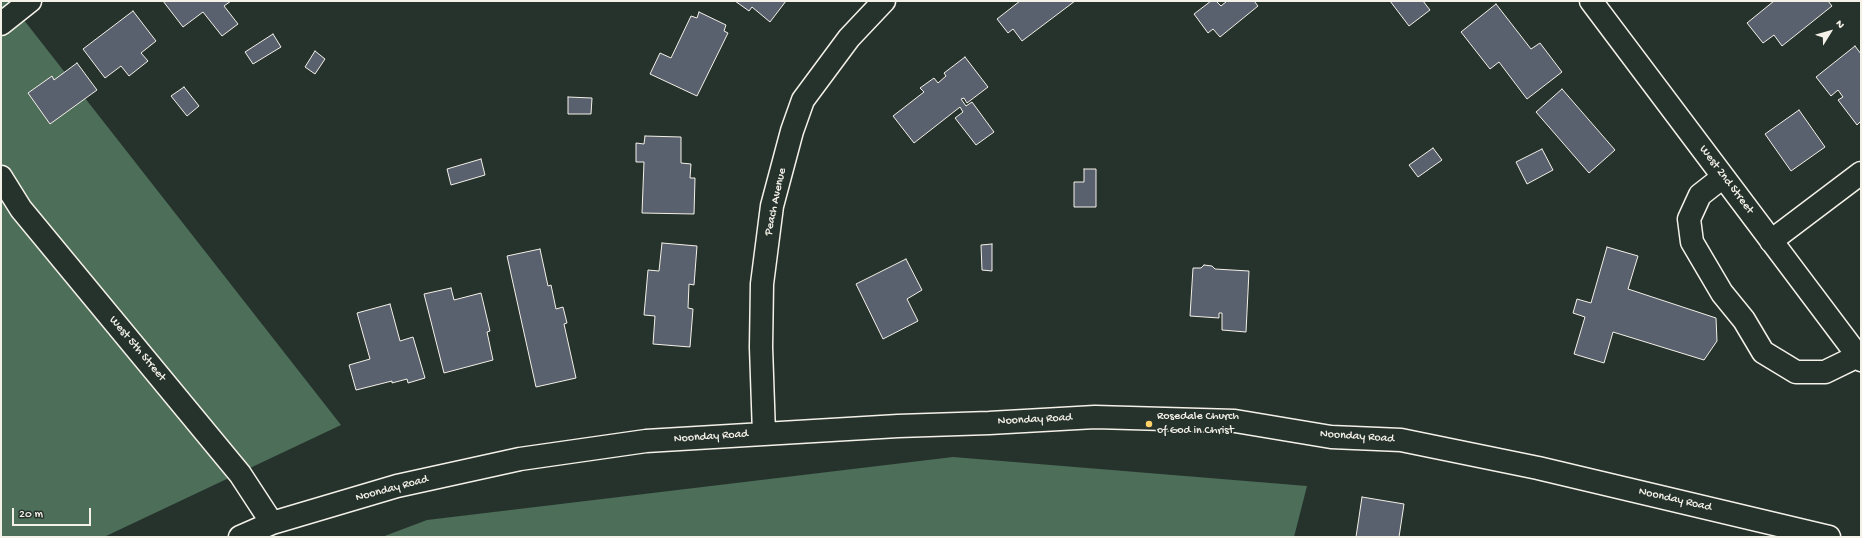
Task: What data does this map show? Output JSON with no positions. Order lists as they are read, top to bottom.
{
  "streets": {
    "street": [
      "West 2nd Street",
      "Peach Avenue",
      "West 5th Street",
      "Noonday Road"
    ]
  },
  "crossings": [
    ["Peach Avenue", "Noonday Road"],
    ["West 5th Street", "Noonday Road"]
  ],
  "places": ["Rosedale Church of God in Christ"],
  "scale_bar": "20 m",
  "north": "top right"
}
